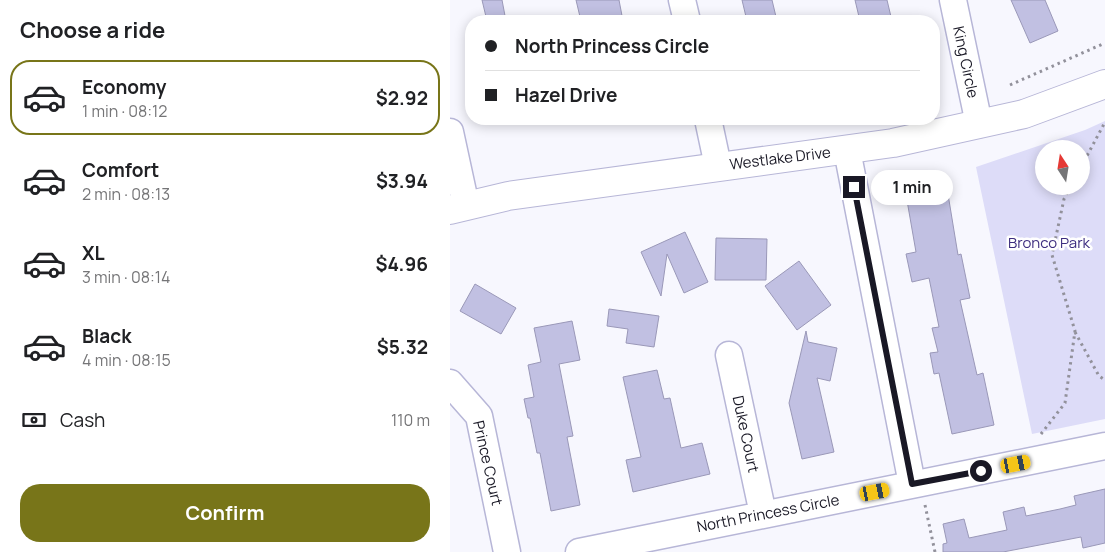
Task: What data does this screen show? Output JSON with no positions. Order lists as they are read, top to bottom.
{
  "streets": {
    "street": [
      "King Circle",
      "Westlake Drive",
      "Duke Court",
      "Prince Court",
      "North Princess Circle"
    ]
  },
  "crossings": [
    ["King Circle", "Westlake Drive"],
    ["Duke Court", "North Princess Circle"]
  ],
  "parks": ["Bronco Park"],
  "north": "top",
  "page": {
    "heading": "Choose a ride",
    "banner": ["North Princess Circle", "Hazel Drive"],
    "list": [
      {
        "name": "Economy",
        "note": "1 min · 08:12",
        "value": "$2.92"
      },
      {
        "name": "Comfort",
        "note": "2 min · 08:13",
        "value": "$3.94"
      },
      {
        "name": "XL",
        "note": "3 min · 08:14",
        "value": "$4.96"
      },
      {
        "name": "Black",
        "note": "4 min · 08:15",
        "value": "$5.32"
      }
    ],
    "bubble": "1 min",
    "pay": ["Cash", "110 m"],
    "buttons": "Confirm"
  }
}
